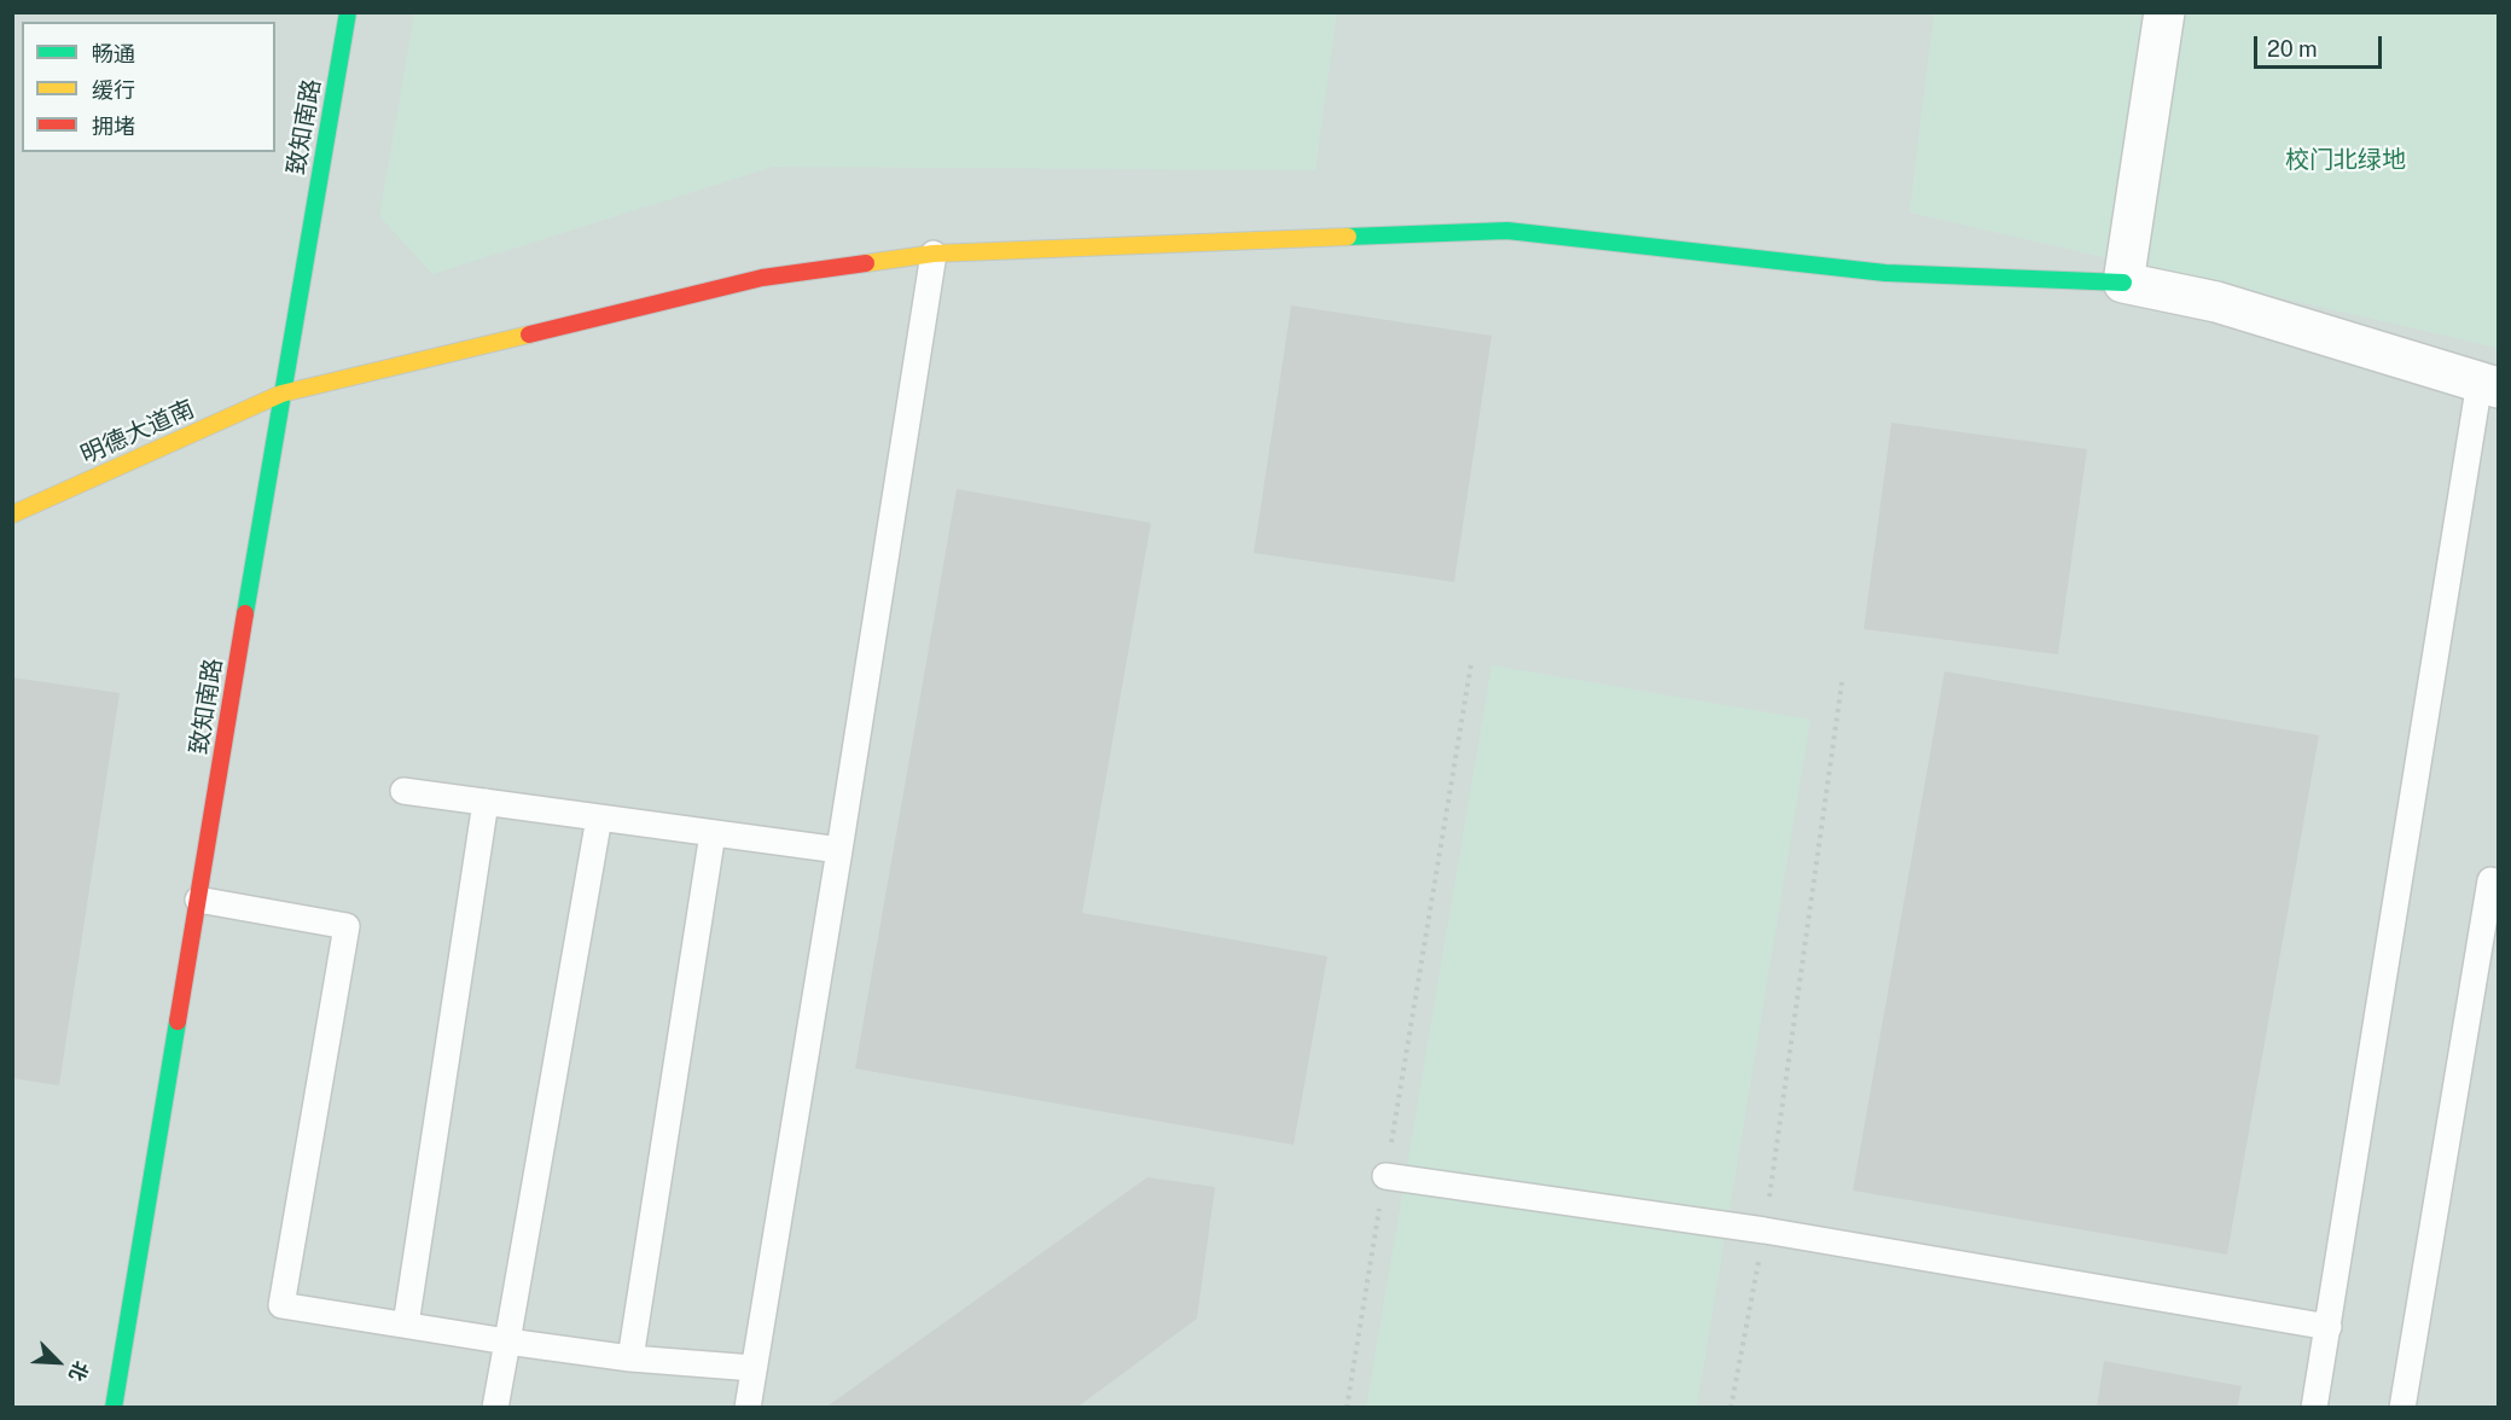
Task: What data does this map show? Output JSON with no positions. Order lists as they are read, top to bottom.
{
  "streets": {
    "street": ["致知南路", "明德大道南"]
  },
  "crossings": [
    ["致知南路", "明德大道南"]
  ],
  "parks": ["校门北绿地"],
  "legend": ["畅通", "缓行", "拥堵"],
  "scale_bar": "20 m",
  "north": "bottom right"
}
